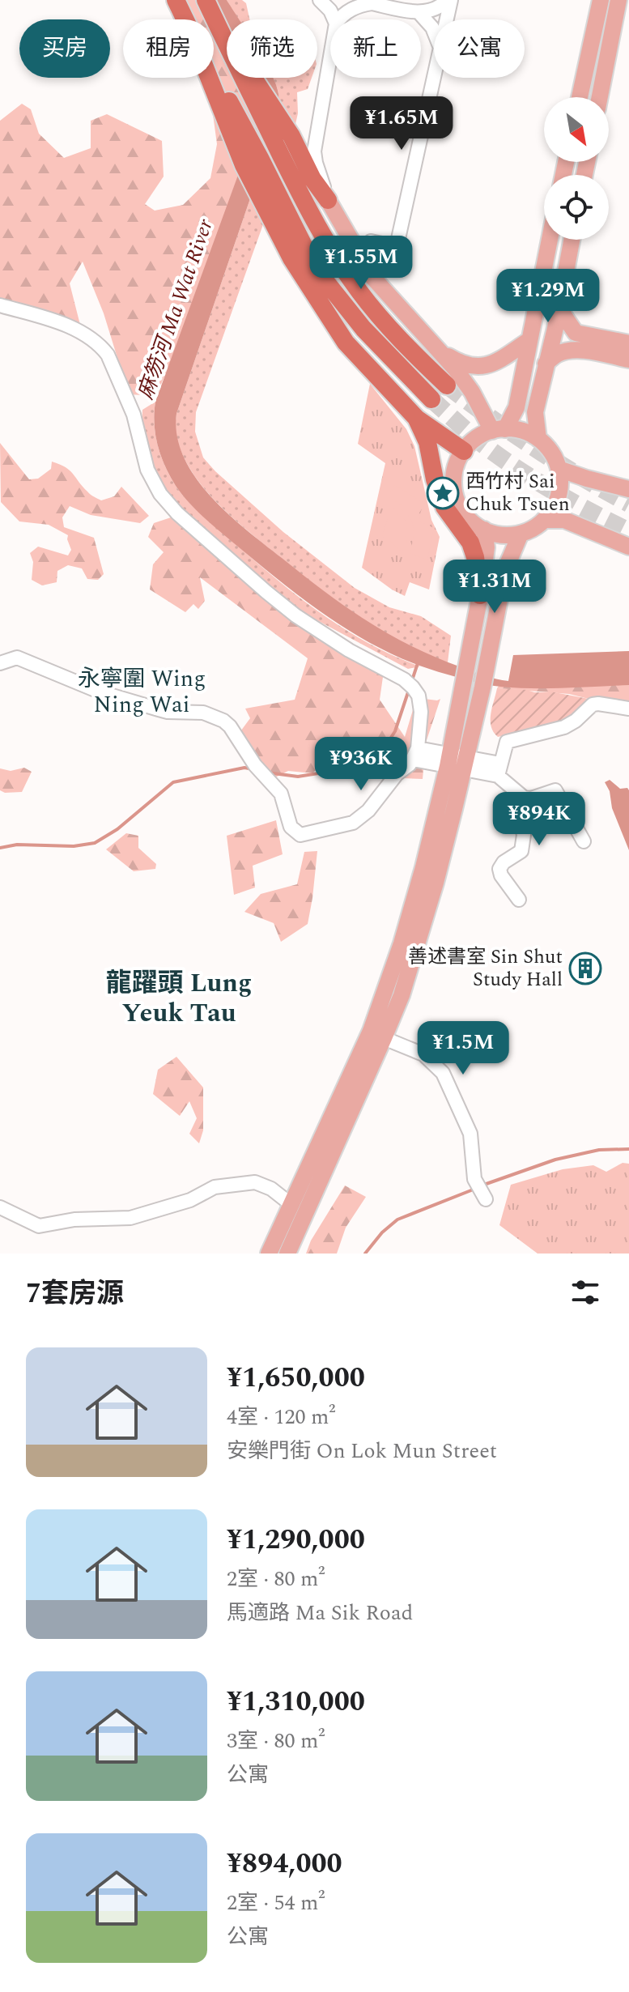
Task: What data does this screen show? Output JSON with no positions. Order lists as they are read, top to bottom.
{
  "districts": ["永寧圍 Wing Ning Wai", "龍躍頭 Lung Yeuk Tau"],
  "water": ["麻笏河 Ma Wat River"],
  "places": {
    "place": ["西竹村 Sai Chuk Tsuen"],
    "building": ["善述書室 Sin Shut Study Hall"]
  },
  "north": "bottom right",
  "page": {
    "chip": [
      "买房",
      "租房",
      "筛选",
      "新上",
      "公寓"
    ],
    "price": [
      "¥1.65M",
      "¥1.55M",
      "¥1.29M",
      "¥1.31M",
      "¥936K",
      "¥894K",
      "¥1.5M"
    ],
    "heading": "7套房源",
    "list": [
      {
        "name": "¥1,650,000",
        "note": "4室 · 120 m² · 安樂門街 On Lok Mun Street"
      },
      {
        "name": "¥1,290,000",
        "note": "2室 · 80 m² · 馬適路 Ma Sik Road"
      },
      {
        "name": "¥1,310,000",
        "note": "3室 · 80 m² · 公寓"
      },
      {
        "name": "¥894,000",
        "note": "2室 · 54 m² · 公寓"
      }
    ]
  }
}
